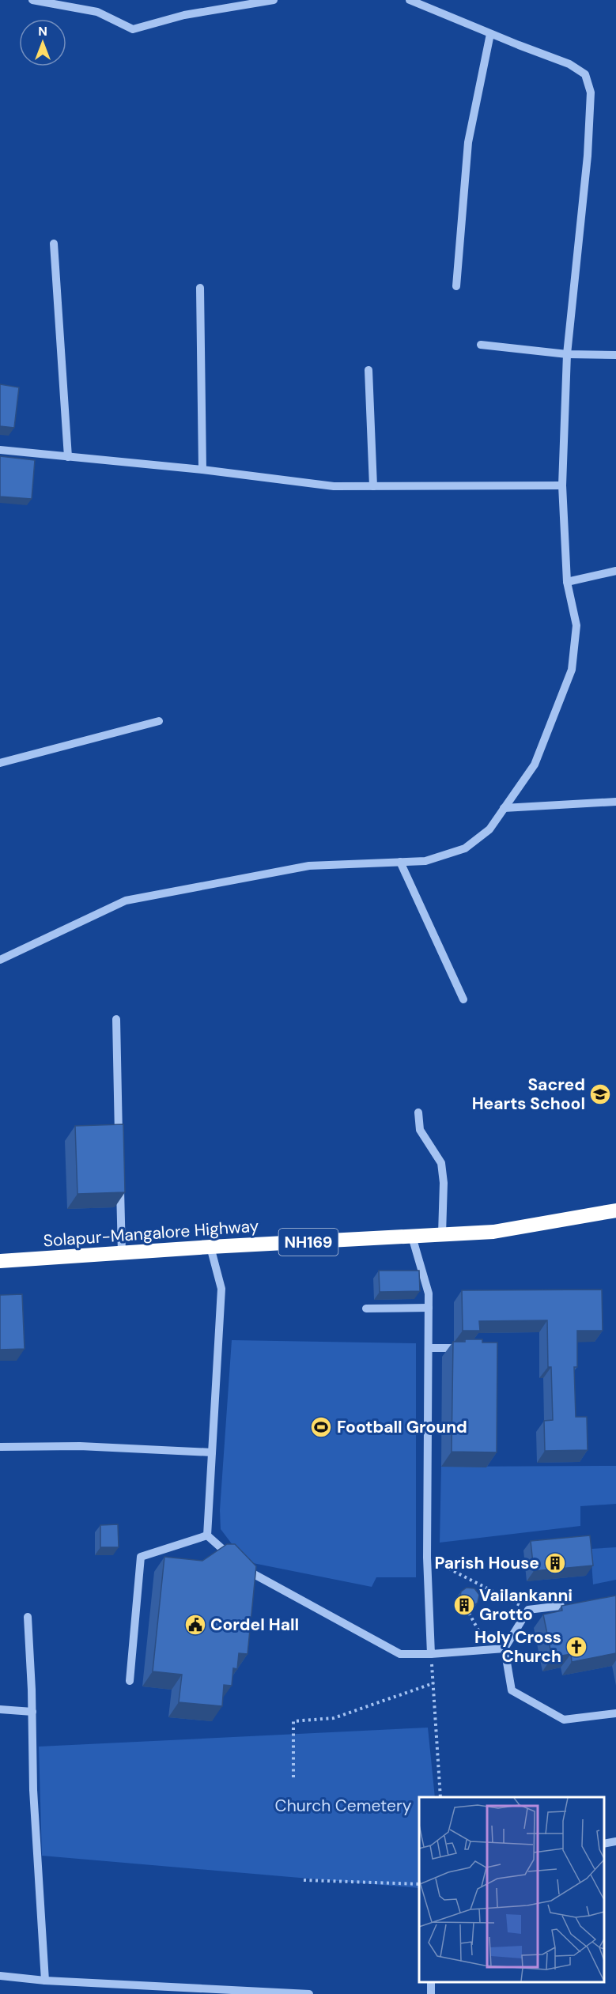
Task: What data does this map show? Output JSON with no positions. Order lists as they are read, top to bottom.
{
  "streets": {
    "highway": ["Solapur-Mangalore Highway", "NH169"]
  },
  "parks": ["Church Cemetery"],
  "places": {
    "school or university": ["Sacred Hearts School"],
    "sports": ["Football Ground"],
    "building": ["Parish House", "Vailankanni Grotto"],
    "public building": ["Cordel Hall"],
    "church": ["Holy Cross Church"]
  },
  "north": "top"
}
